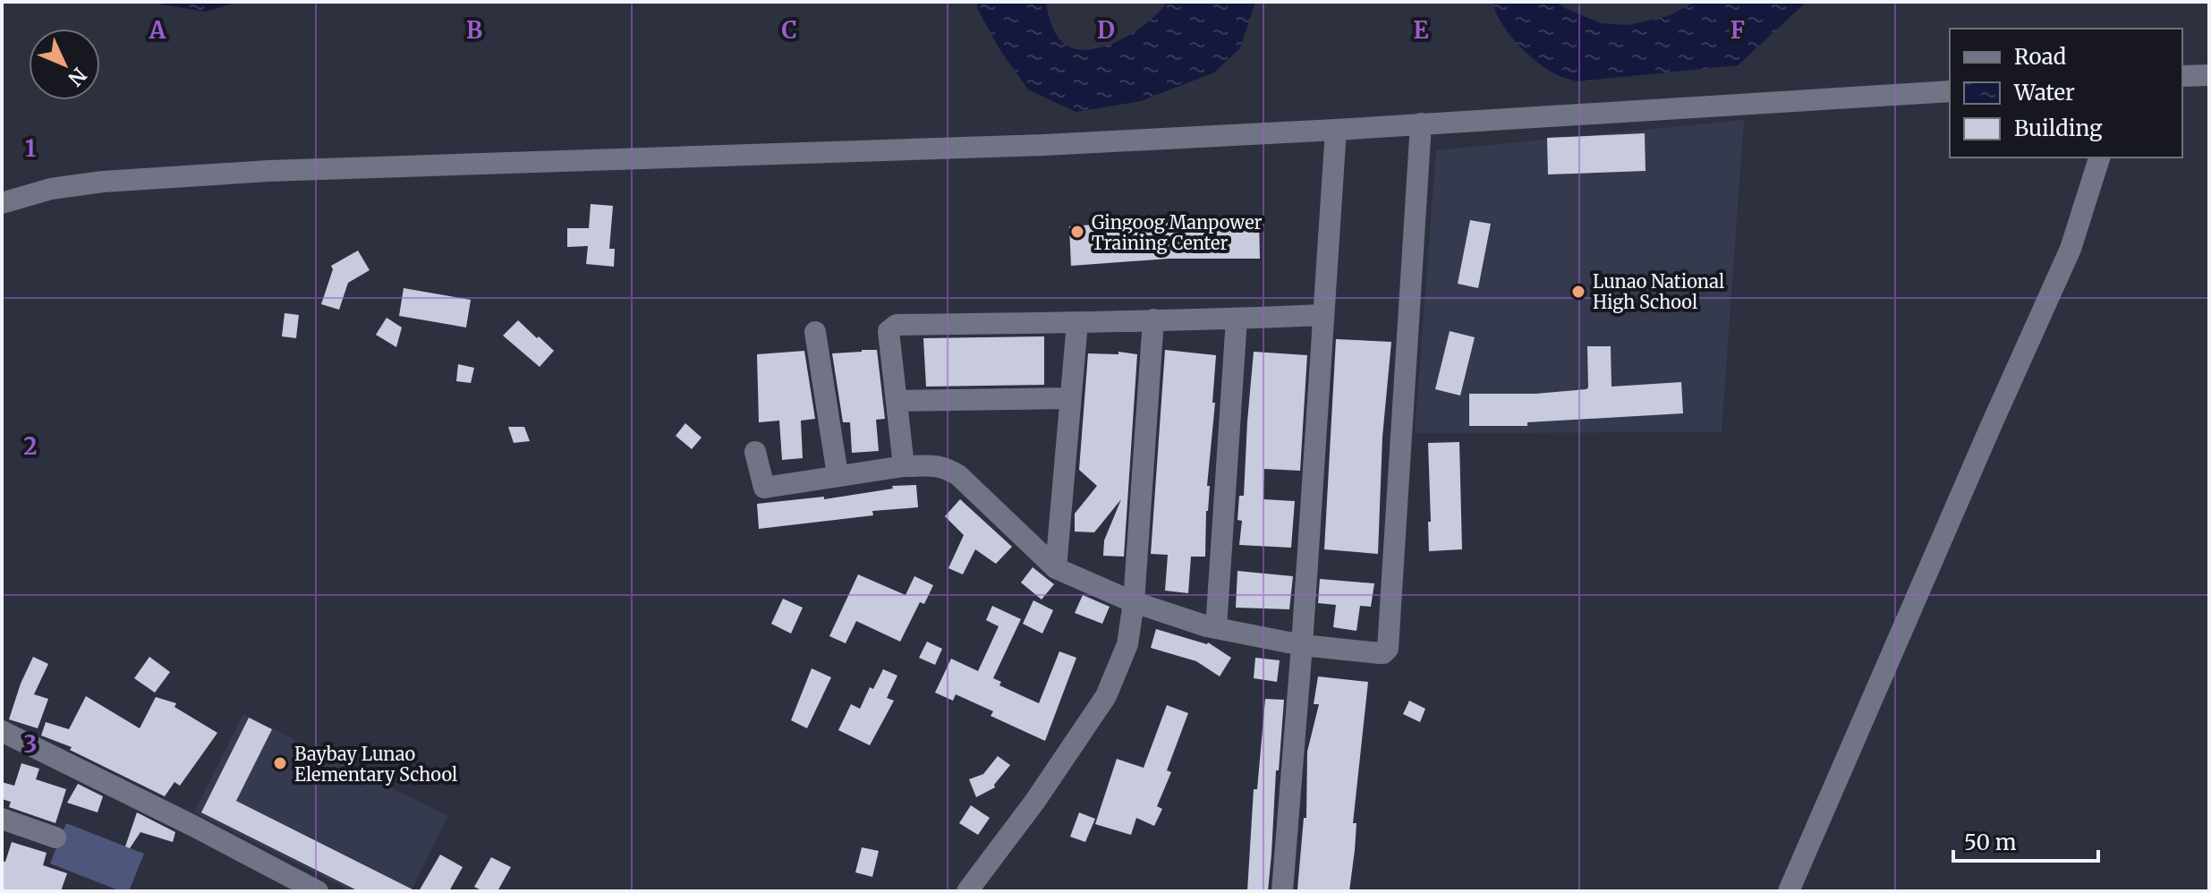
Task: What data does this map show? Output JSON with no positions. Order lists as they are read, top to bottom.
{
  "places": ["Gingoog Manpower Training Center", "Lunao National High School", "Baybay Lunao Elementary School"],
  "legend": ["Road", "Water", "Building"],
  "scale_bar": "50 m",
  "north": "bottom right",
  "grid": {
    "columns": [
      "A",
      "B",
      "C",
      "D",
      "E",
      "F"
    ],
    "rows": ["1", "2", "3"]
  }
}
